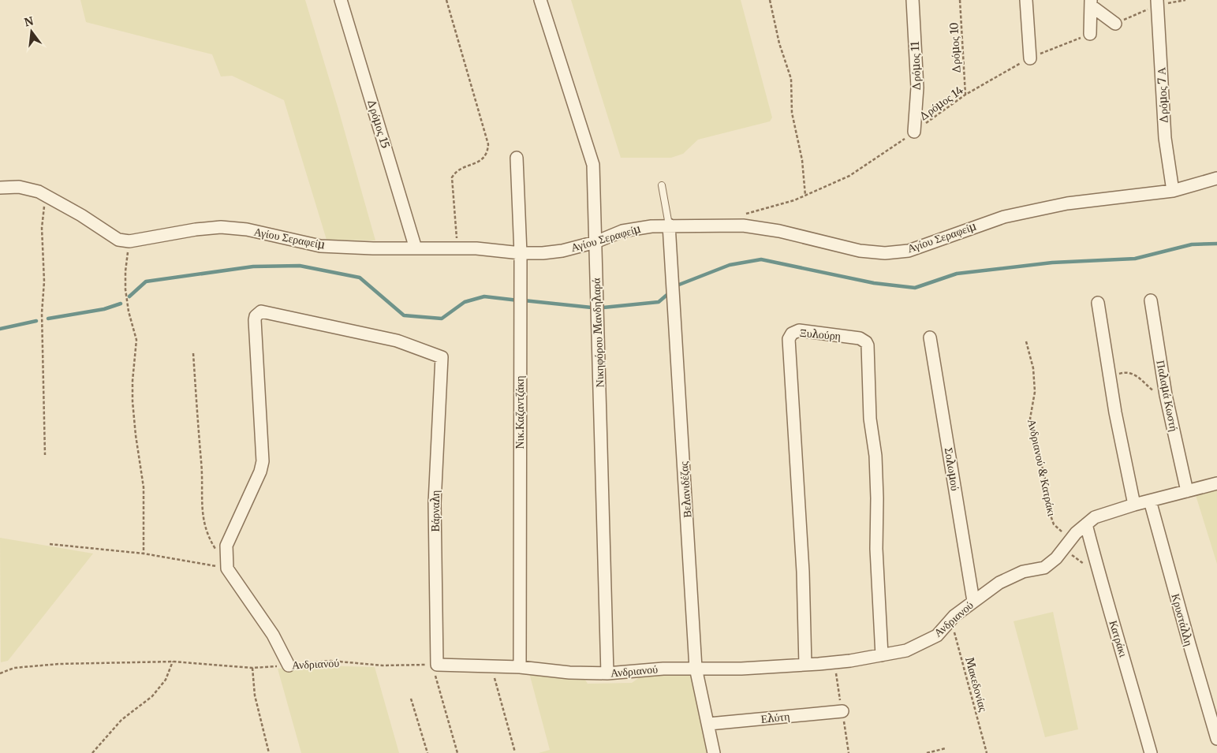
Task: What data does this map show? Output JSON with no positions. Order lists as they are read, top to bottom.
{
  "streets": {
    "street": [
      "Δρόμος 11",
      "Δρόμος 7 Α",
      "Δρόμος 15",
      "Αγίου Σεραφείμ",
      "Νικηφόρου Μανδηλαρά",
      "Ξυλούρη",
      "Παλαμά Κωστή",
      "Νικ.Καζαντζάκη",
      "Σολωμού",
      "Βελανιδέζας",
      "Βάρναλη",
      "Ανδριανού",
      "Κρυστάλλη",
      "Κατράκι",
      "Ελύτη"
    ],
    "path": [
      "Δρόμος 10",
      "Δρόμος 14",
      "Ανδριανού & Κατράκι",
      "Μακεδονίας"
    ]
  },
  "crossings": [
    ["Δρόμος 10", "Δρόμος 14"],
    ["Δρόμος 11", "Δρόμος 14"],
    ["Δρόμος 7 Α", "Αγίου Σεραφείμ"],
    ["Δρόμος 15", "Αγίου Σεραφείμ"],
    ["Αγίου Σεραφείμ", "Νικηφόρου Μανδηλαρά"],
    ["Αγίου Σεραφείμ", "Νικ.Καζαντζάκη"],
    ["Αγίου Σεραφείμ", "Βελανιδέζας"],
    ["Νικηφόρου Μανδηλαρά", "Ανδριανού"],
    ["Ξυλούρη", "Ανδριανού"],
    ["Παλαμά Κωστή", "Ανδριανού"],
    ["Νικ.Καζαντζάκη", "Ανδριανού"],
    ["Ανδριανού & Κατράκι", "Ανδριανού"],
    ["Σολωμού", "Ανδριανού"],
    ["Βελανιδέζας", "Ανδριανού"],
    ["Βελανιδέζας", "Ελύτη"],
    ["Βάρναλη", "Ανδριανού"],
    ["Ανδριανού", "Κρυστάλλη"],
    ["Ανδριανού", "Κατράκι"],
    ["Ανδριανού", "Μακεδονίας"]
  ],
  "north": "top"
}
